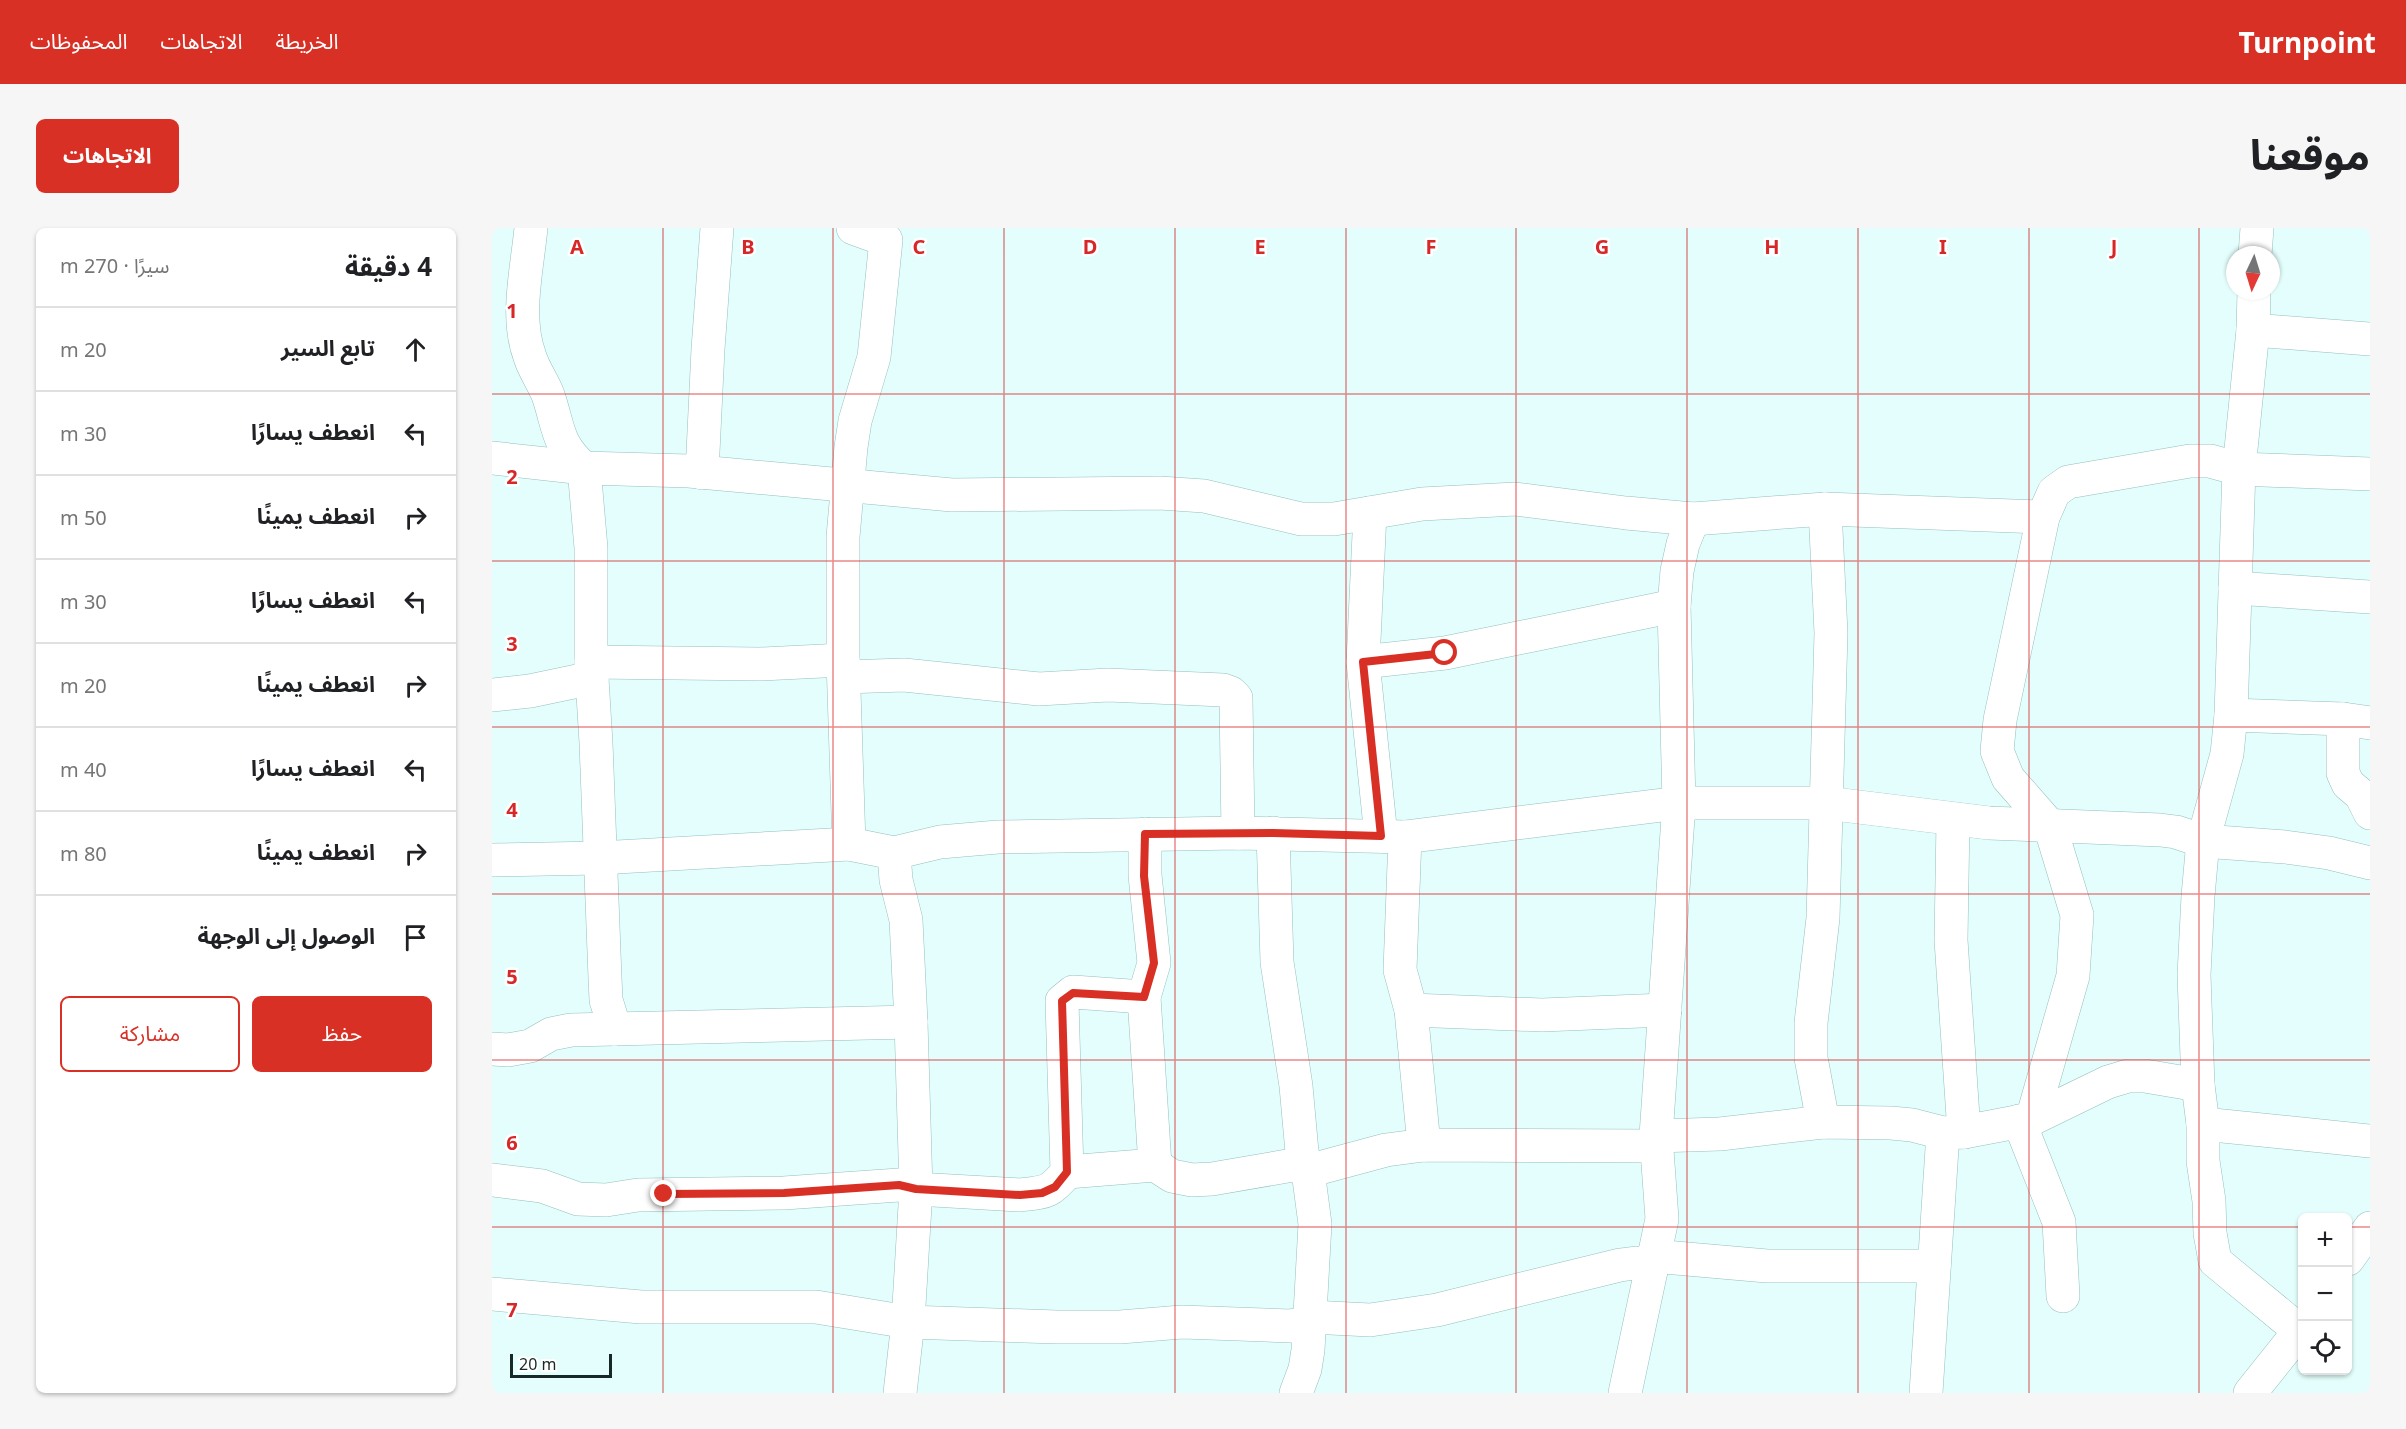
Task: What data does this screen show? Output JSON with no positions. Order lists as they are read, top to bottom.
{
  "scale_bar": "20 m",
  "north": "bottom",
  "page": {
    "header": "Turnpoint",
    "nav": ["الخريطة", "الاتجاهات", "المحفوظات"],
    "title": "موقعنا",
    "buttons": [
      "الاتجاهات",
      ["حفظ", "مشاركة"]
    ],
    "heading": ["4 دقيقة", "سيرًا · 270 m"],
    "list": [
      ["تابع السير", "20 m"],
      ["انعطف يسارًا", "30 m"],
      ["انعطف يمينًا", "50 m"],
      ["انعطف يسارًا", "30 m"],
      ["انعطف يمينًا", "20 m"],
      ["انعطف يسارًا", "40 m"],
      ["انعطف يمينًا", "80 m"],
      "الوصول إلى الوجهة"
    ],
    "map_buttons": ["+", "−"],
    "scale": "20 m"
  },
  "grid": {
    "columns": [
      "A",
      "B",
      "C",
      "D",
      "E",
      "F",
      "G",
      "H",
      "I",
      "J"
    ],
    "rows": [
      "1",
      "2",
      "3",
      "4",
      "5",
      "6",
      "7"
    ]
  }
}
